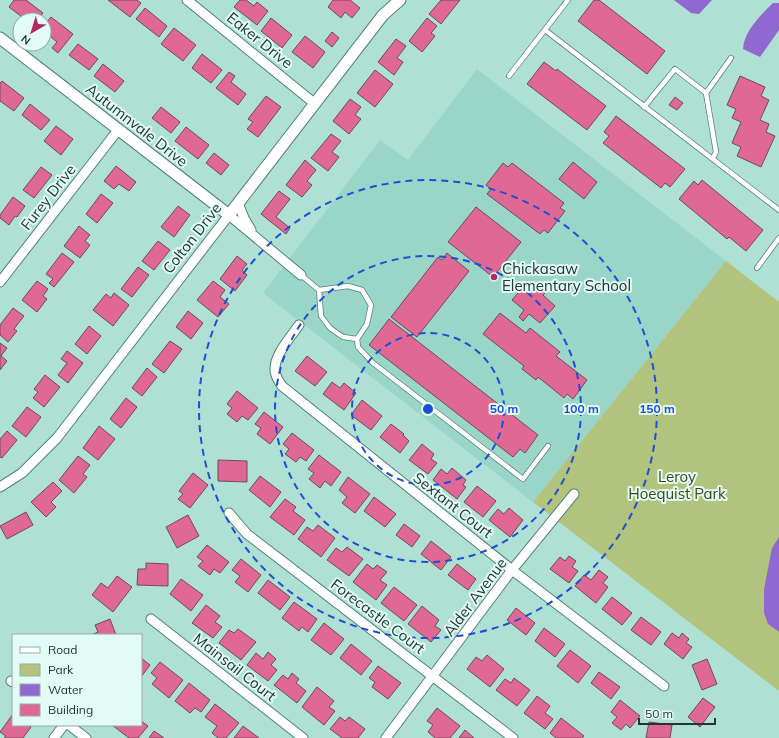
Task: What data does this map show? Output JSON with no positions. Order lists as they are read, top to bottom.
{
  "streets": {
    "street": [
      "Eaker Drive",
      "Autumnvale Drive",
      "Furey Drive",
      "Colton Drive",
      "Sextant Court",
      "Alder Avenue",
      "Forecastle Court",
      "Mainsail Court"
    ]
  },
  "crossings": [
    ["Eaker Drive", "Colton Drive"],
    ["Autumnvale Drive", "Furey Drive"],
    ["Autumnvale Drive", "Colton Drive"],
    ["Sextant Court", "Alder Avenue"],
    ["Alder Avenue", "Forecastle Court"]
  ],
  "parks": ["Leroy Hoequist Park"],
  "places": ["Chickasaw Elementary School"],
  "legend": [
    "Road",
    "Park",
    "Water",
    "Building"
  ],
  "scale_bar": "50 m",
  "north": "bottom left",
  "rings": ["50 m", "100 m", "150 m"]
}
